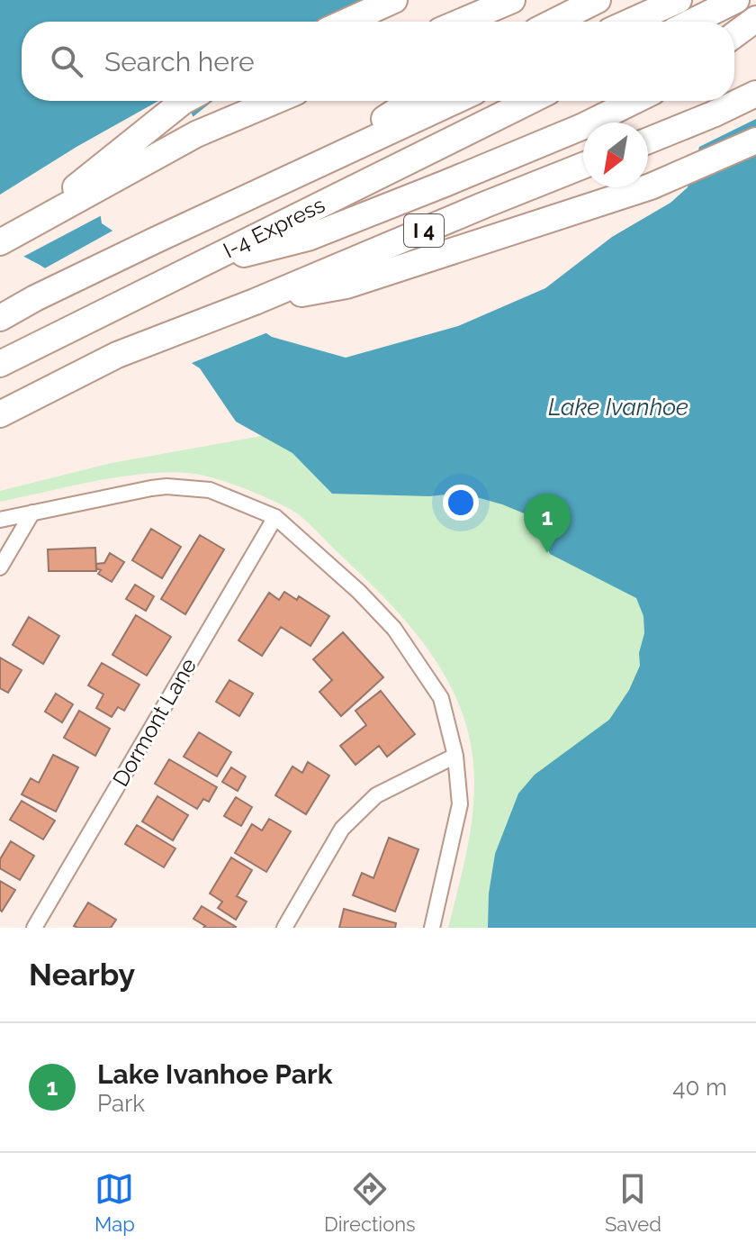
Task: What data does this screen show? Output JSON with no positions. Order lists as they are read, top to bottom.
{
  "streets": {
    "highway": ["I-4 Express", "I 4"],
    "street": ["Dormont Lane"]
  },
  "water": ["Lake Ivanhoe"],
  "north": "bottom left",
  "page": {
    "search": "Search here",
    "pins": "1",
    "heading": "Nearby",
    "list": [
      {
        "mark": "1",
        "name": "Lake Ivanhoe Park",
        "note": "Park",
        "value": "40 m"
      }
    ],
    "nav": ["Map", "Directions", "Saved"]
  }
}
